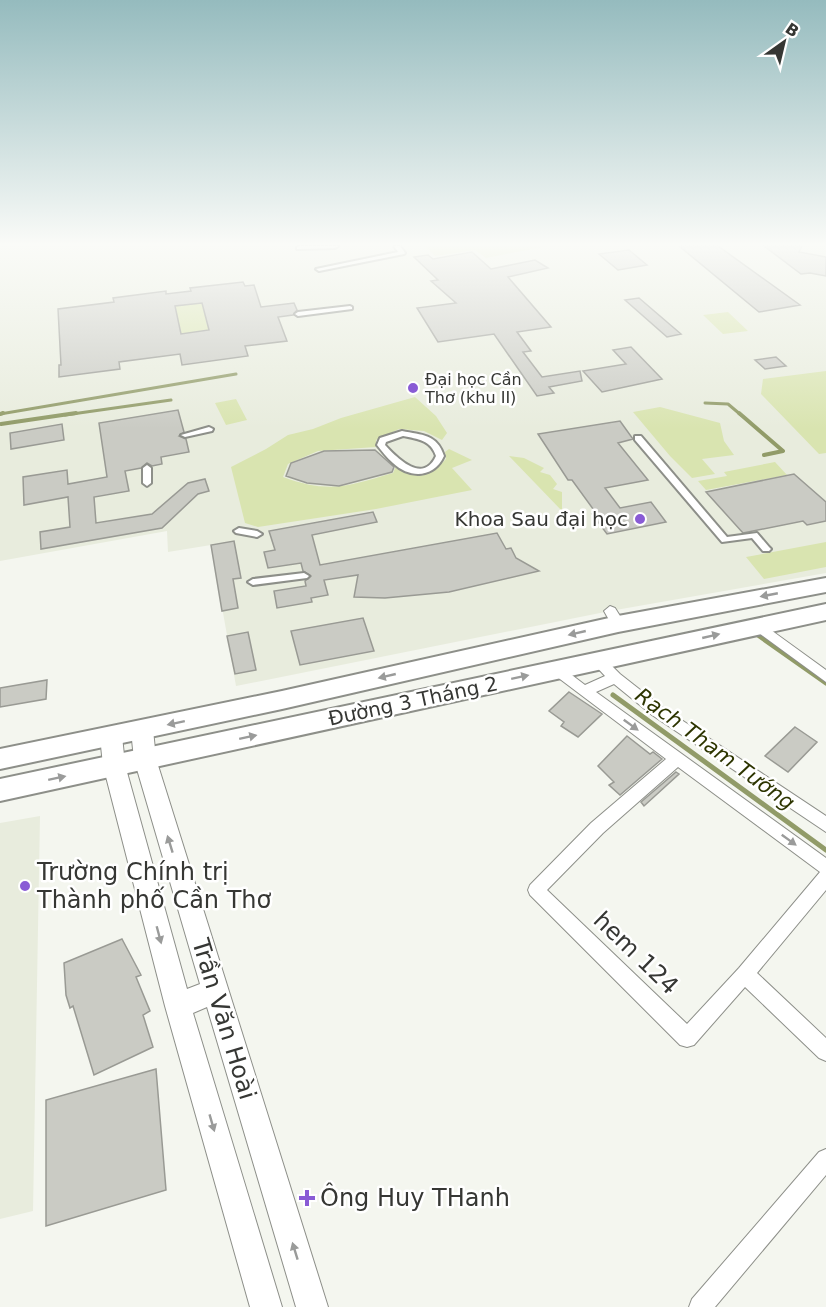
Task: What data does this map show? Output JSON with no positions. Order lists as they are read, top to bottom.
{
  "streets": {
    "highway": ["Đường 3 Tháng 2"],
    "main road": ["Trần Văn Hoài"],
    "street": ["hem 124"]
  },
  "crossings": [
    ["Đường 3 Tháng 2", "Trần Văn Hoài"]
  ],
  "water": ["Rạch Tham Tướng"],
  "places": {
    "other": ["Đại học Cần Thơ (khu II)", "Khoa Sau đại học", "Trường Chính trị Thành phố Cần Thơ"],
    "health": ["Ông Huy THanh"]
  },
  "north": "top right"
}
